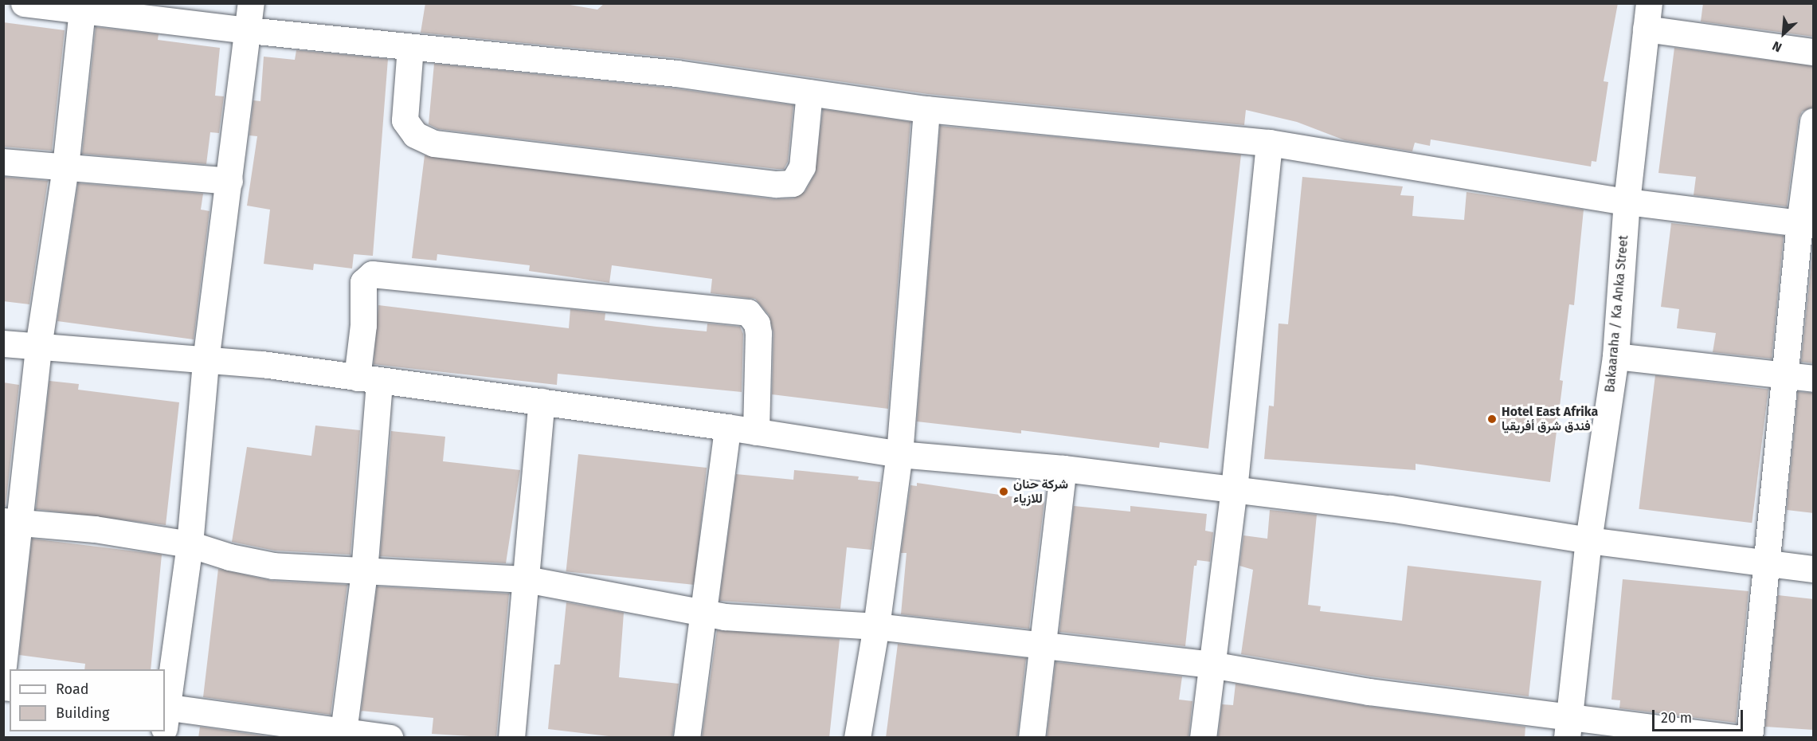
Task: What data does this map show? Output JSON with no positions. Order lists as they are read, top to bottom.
{
  "streets": {
    "street": ["Bakaaraha / Ka Anka Street"]
  },
  "places": ["Hotel East Afrika فندق شرق أفريقيا", "شركة حنان للازياء"],
  "legend": ["Road", "Building"],
  "scale_bar": "20 m",
  "north": "bottom left"
}
